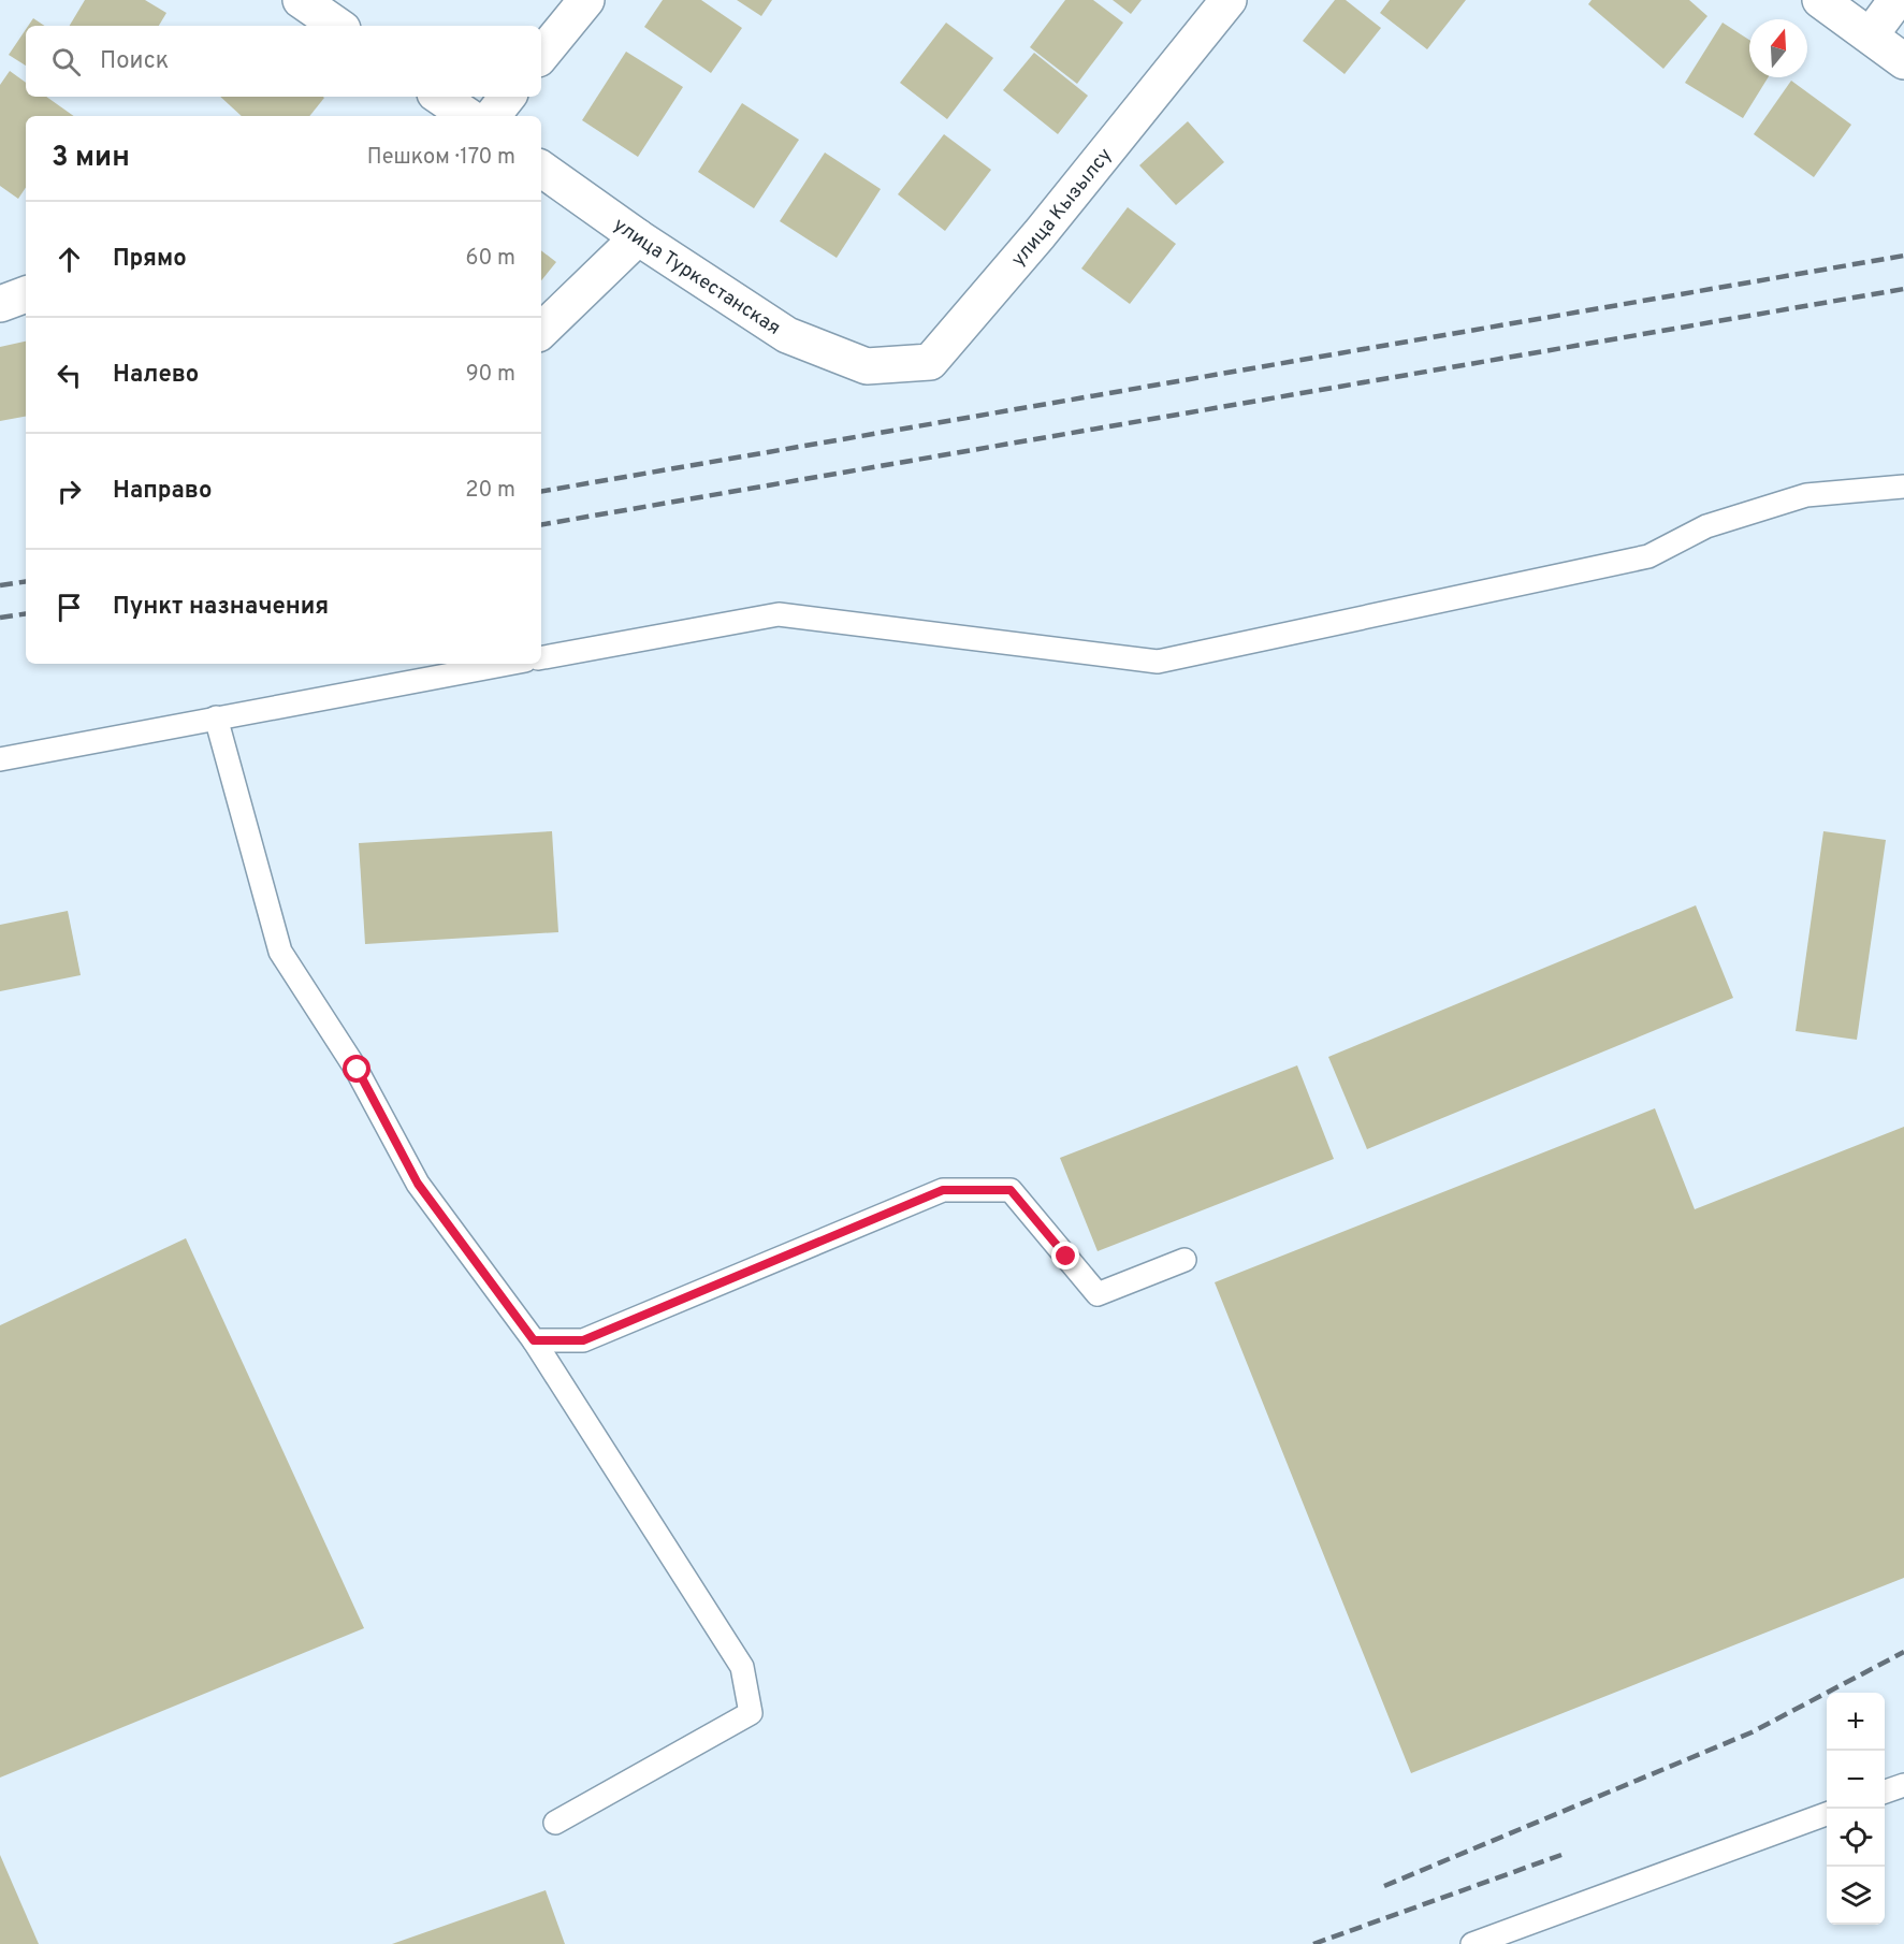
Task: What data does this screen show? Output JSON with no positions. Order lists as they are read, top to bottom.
{
  "streets": {
    "street": ["улица Кызылсу", "улица Туркестанская"]
  },
  "crossings": [
    ["улица Кызылсу", "улица Туркестанская"]
  ],
  "north": "top",
  "page": {
    "search": "Поиск",
    "heading": ["3 мин", "Пешком · 170 m"],
    "list": [
      ["Прямо", "60 m"],
      ["Налево", "90 m"],
      ["Направо", "20 m"],
      "Пункт назначения"
    ],
    "map_buttons": ["+", "−"]
  }
}
